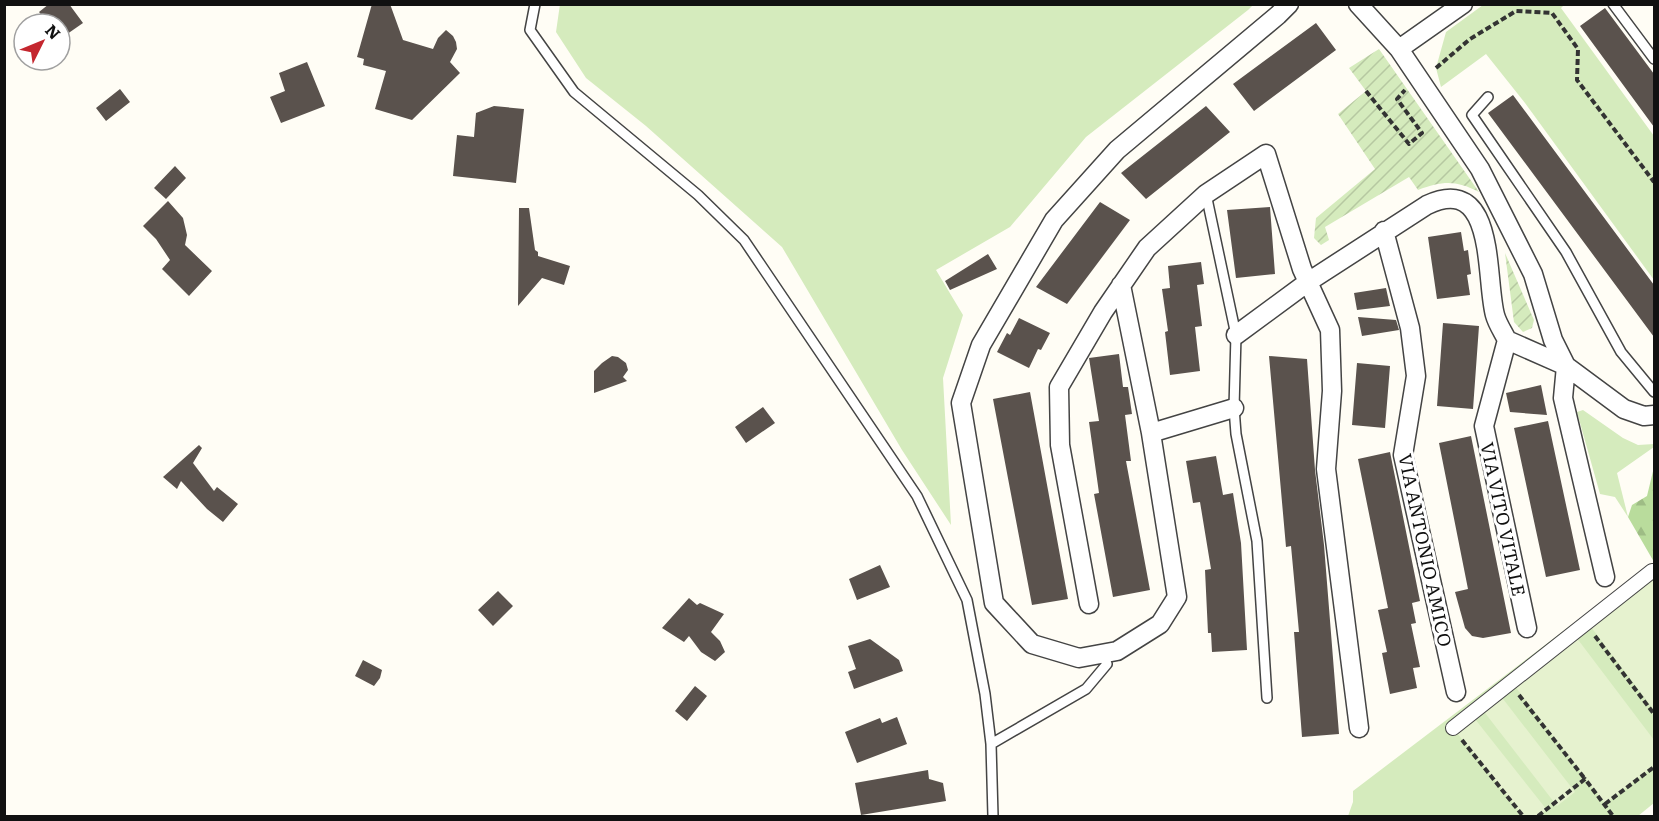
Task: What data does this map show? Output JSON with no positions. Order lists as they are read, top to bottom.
{
  "streets": {
    "street": ["VIA VITO VITALE", "VIA ANTONIO AMICO"]
  },
  "north": "top right"
}
